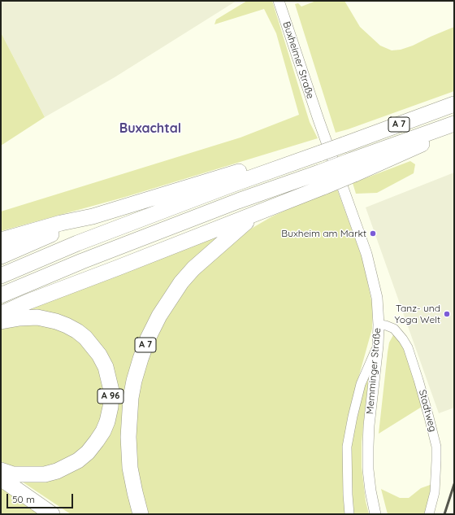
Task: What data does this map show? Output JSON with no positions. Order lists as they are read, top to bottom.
{
  "streets": {
    "highway": ["A 7", "A 96"],
    "street": ["Buxheimer Straße", "Memminger Straße", "Stadtweg"]
  },
  "crossings": [
    ["Buxheimer Straße", "Memminger Straße"],
    ["Memminger Straße", "Stadtweg"]
  ],
  "districts": ["Buxachtal"],
  "places": ["Buxheim am Markt", "Tanz- und Yoga Welt"],
  "scale_bar": "50 m"
}
